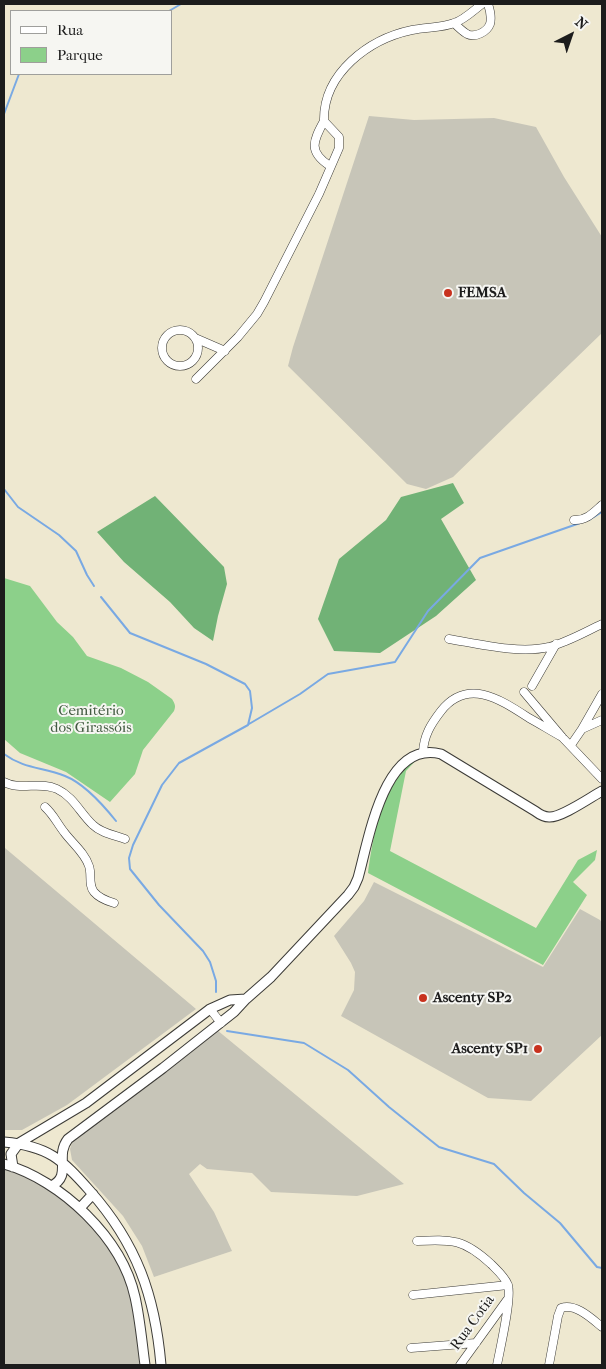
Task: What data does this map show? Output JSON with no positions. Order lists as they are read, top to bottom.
{
  "streets": {
    "street": ["Rua Cotia"]
  },
  "parks": ["Cemitério dos Girassóis"],
  "places": ["FEMSA", "Ascenty SP2", "Ascenty SP1"],
  "legend": ["Rua", "Parque"],
  "north": "top right"
}
